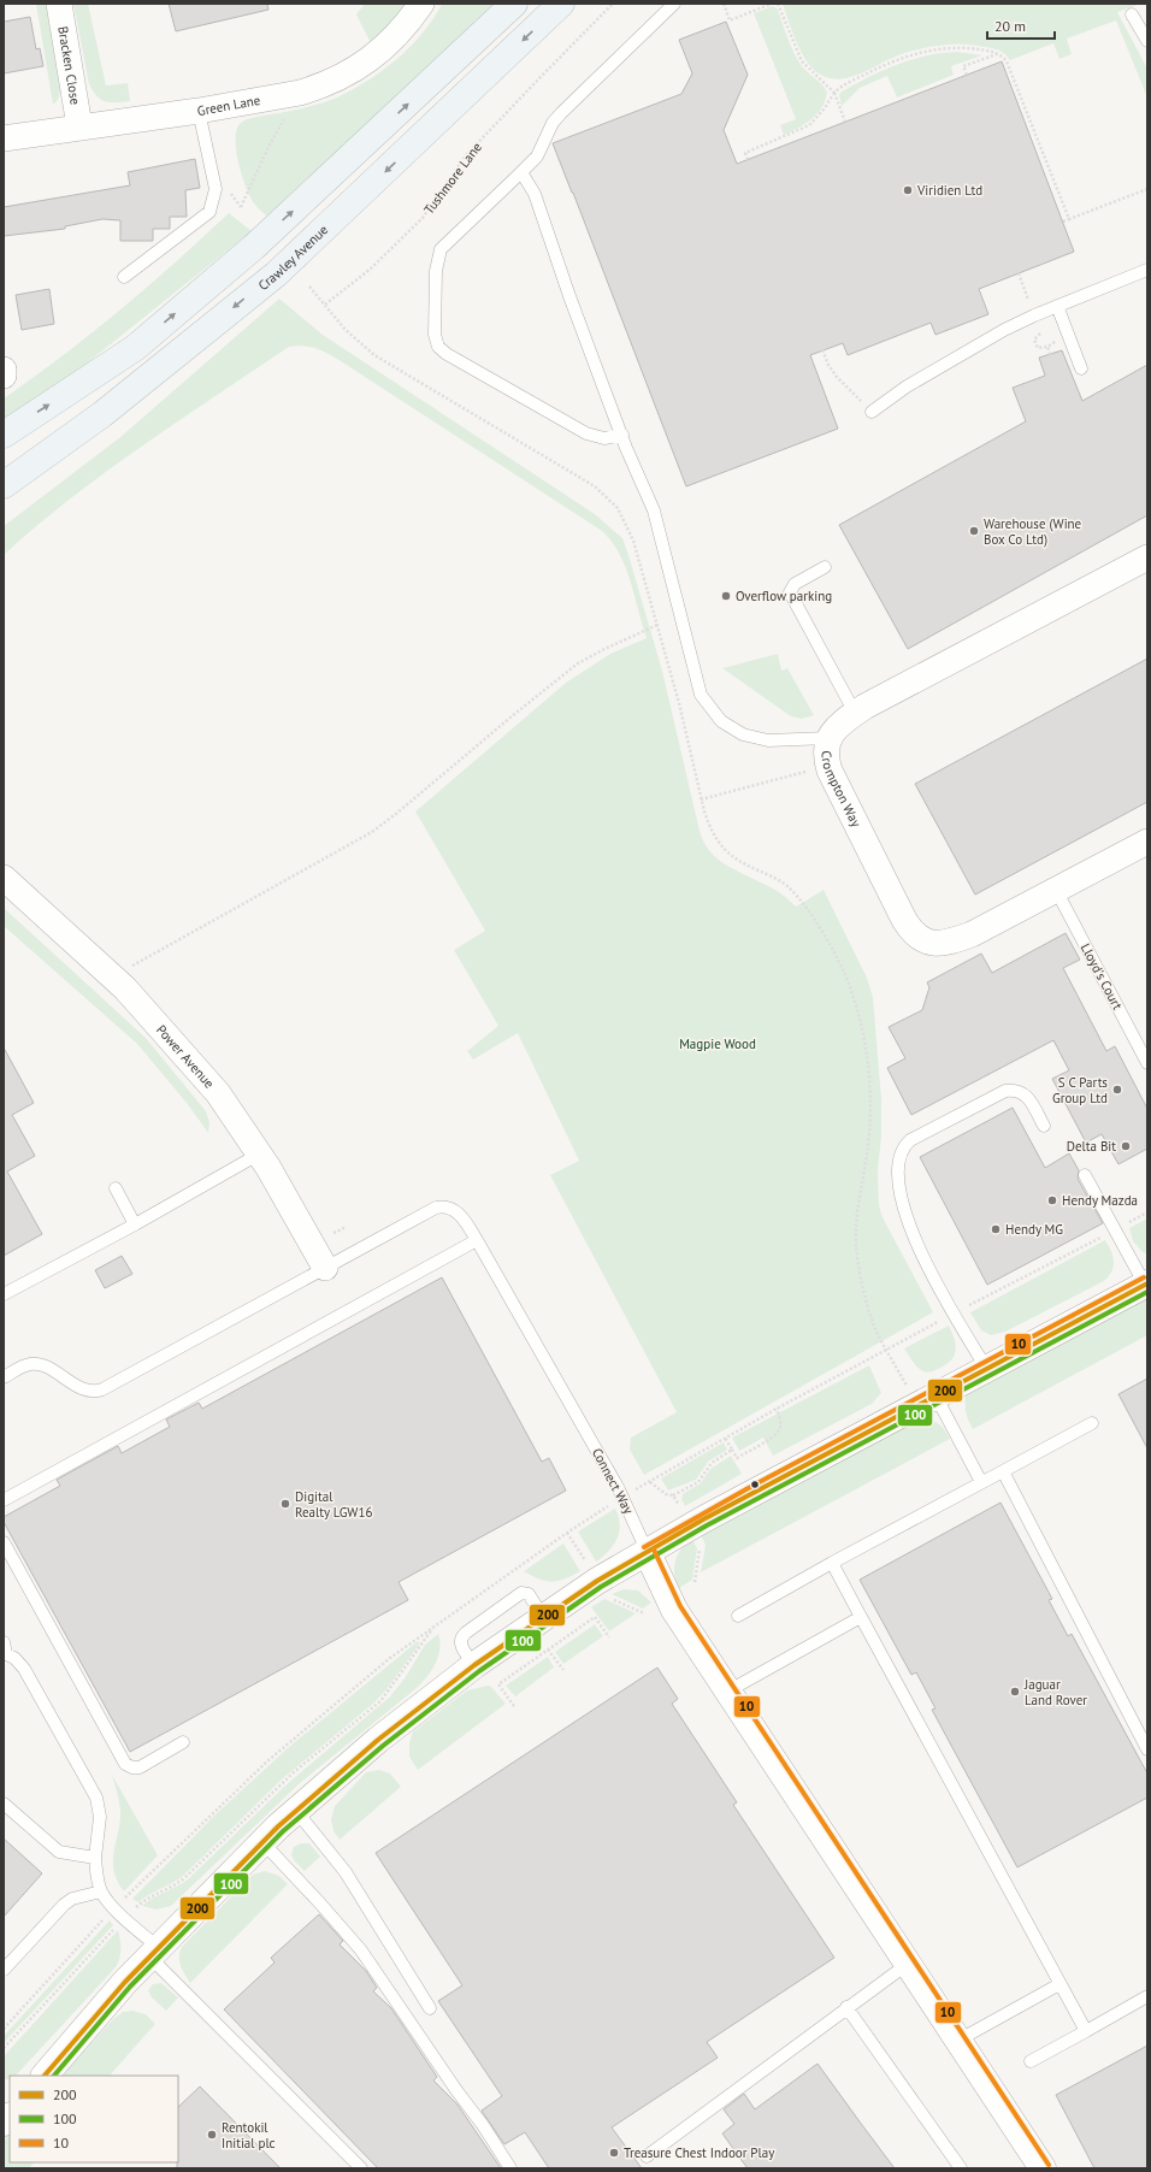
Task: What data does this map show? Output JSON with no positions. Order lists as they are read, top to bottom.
{
  "streets": {
    "main road": ["Crawley Avenue"],
    "street": [
      "Bracken Close",
      "Green Lane",
      "Crompton Way",
      "Power Avenue"
    ],
    "lane": ["Lloyd's Court", "Connect Way"],
    "path": ["Tushmore Lane"]
  },
  "crossings": [
    ["Bracken Close", "Green Lane"],
    ["Crompton Way", "Lloyd's Court"],
    ["Power Avenue", "Connect Way"]
  ],
  "parks": ["Magpie Wood"],
  "places": [
    "Viridien Ltd",
    "Warehouse (Wine Box Co Ltd)",
    "Overflow parking",
    "S C Parts Group Ltd",
    "Delta Bit",
    "Hendy Mazda",
    "Hendy MG",
    "Digital Realty LGW16",
    "Jaguar Land Rover",
    "Rentokil Initial plc",
    "Treasure Chest Indoor Play"
  ],
  "lines": ["transit line 10", "transit line 200", "transit line 100"],
  "legend": ["200", "100", "10"],
  "scale_bar": "20 m"
}
